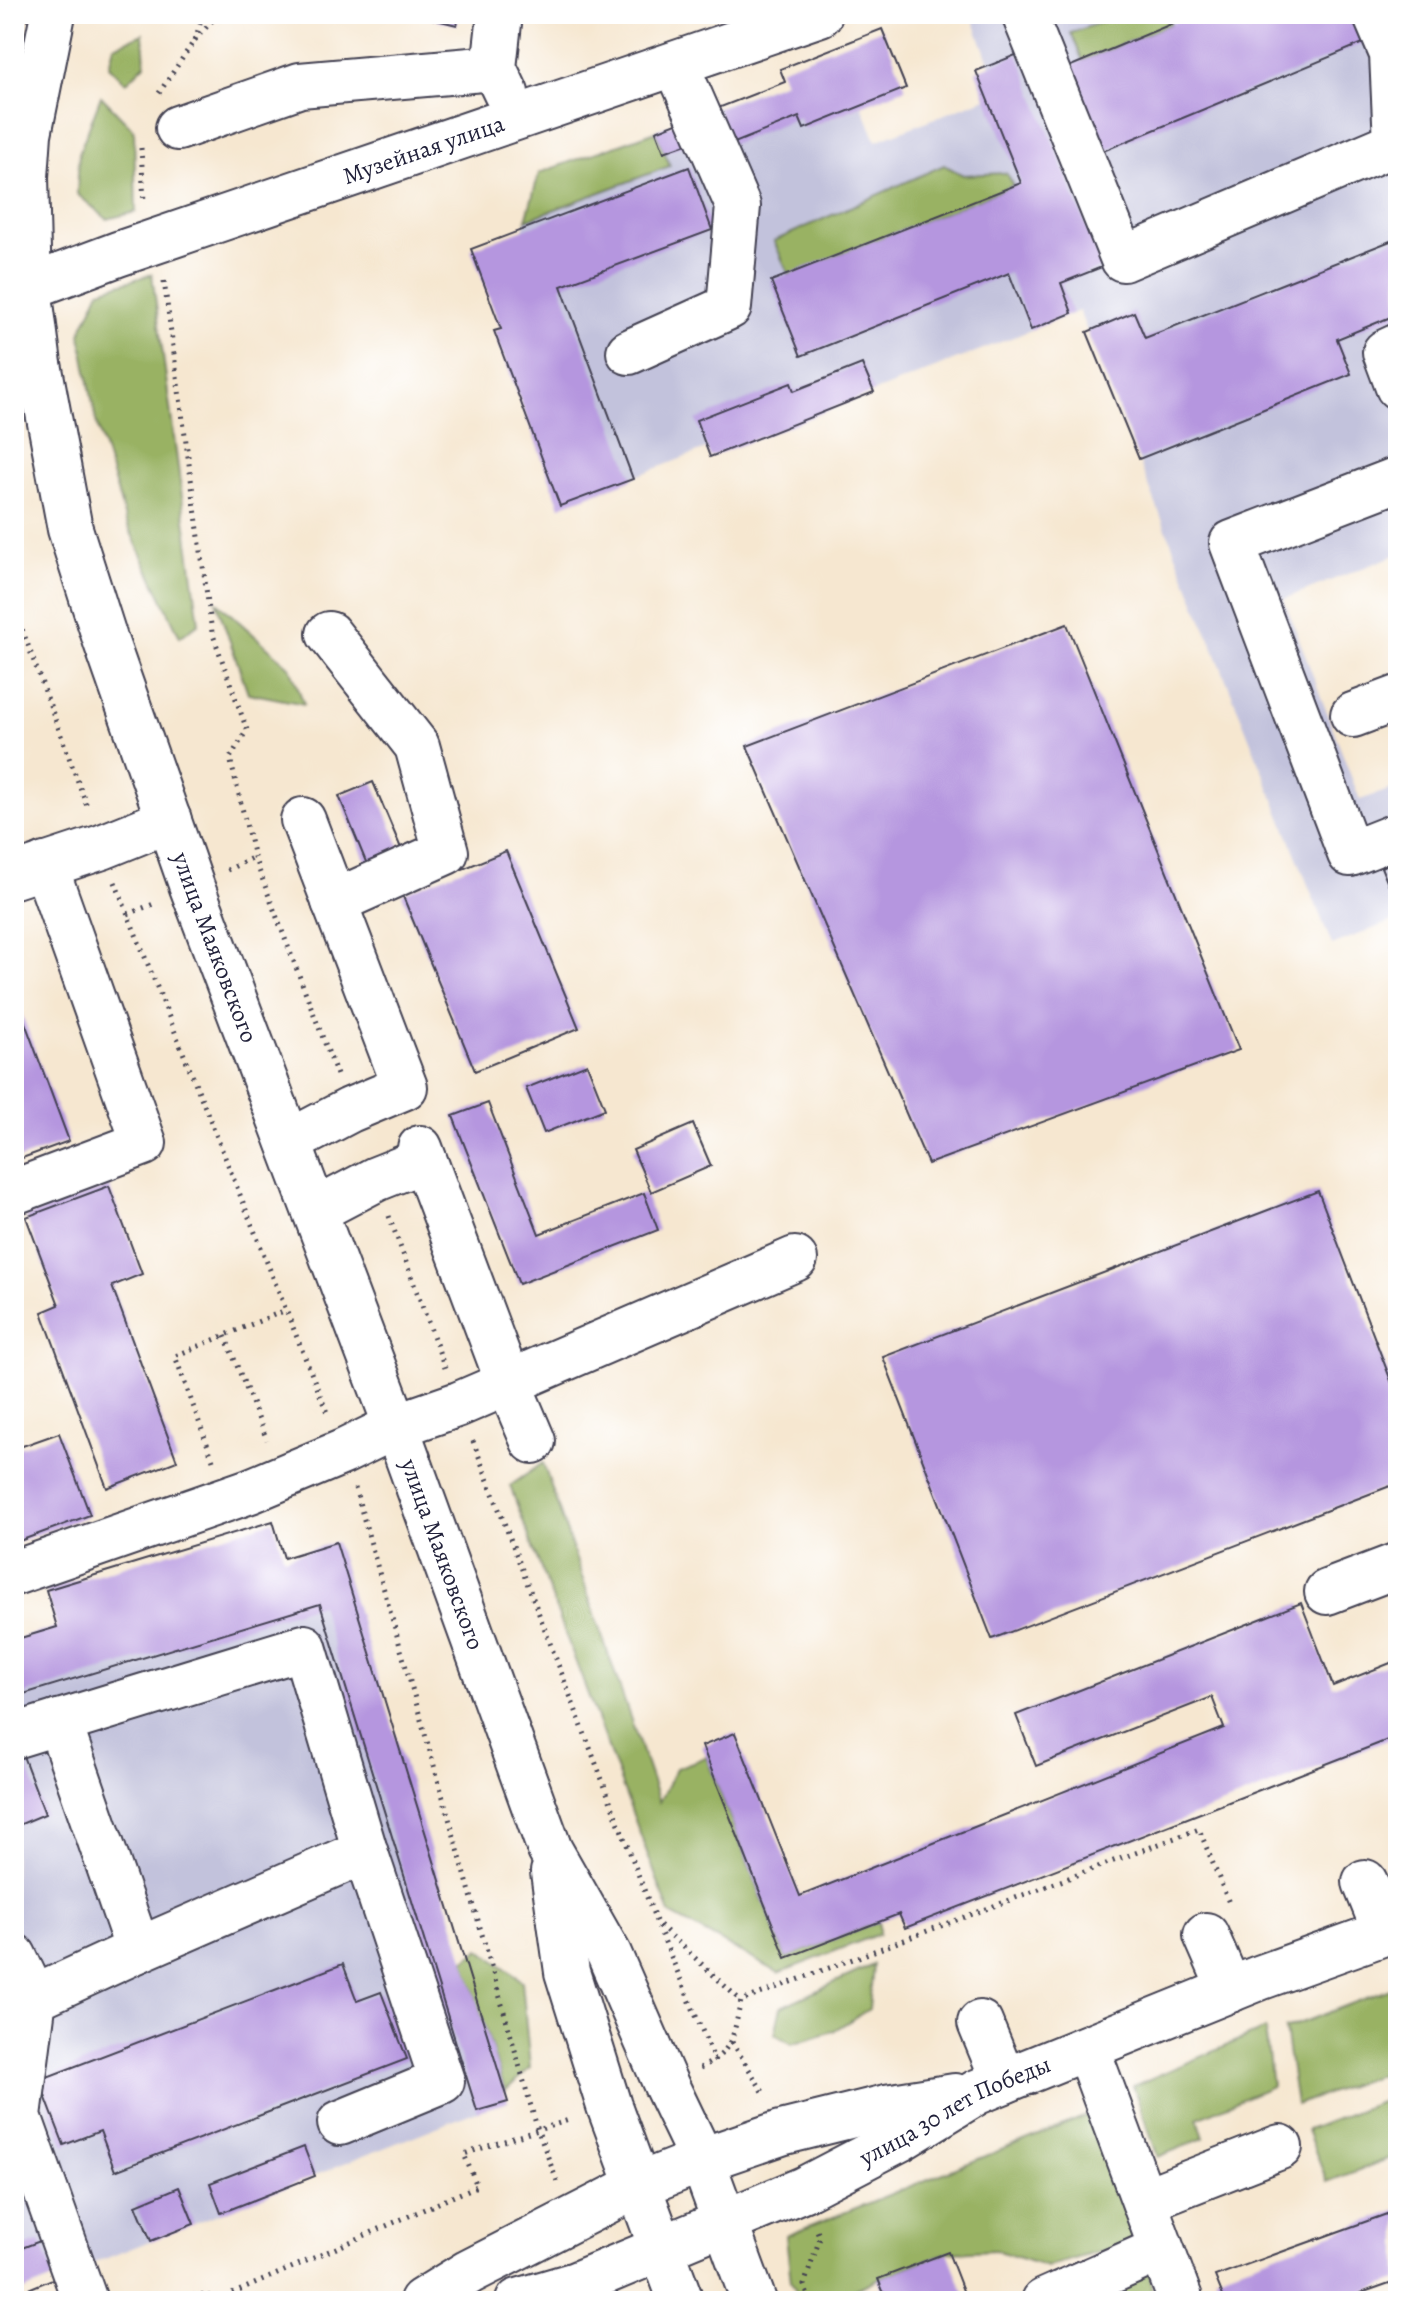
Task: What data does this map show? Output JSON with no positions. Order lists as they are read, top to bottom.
{
  "streets": {
    "main road": ["Музейная улица", "улица Маяковского", "улица 30 лет Победы"]
  },
  "crossings": [
    ["Музейная улица", "улица Маяковского"],
    ["улица Маяковского", "улица 30 лет Победы"]
  ]
}
